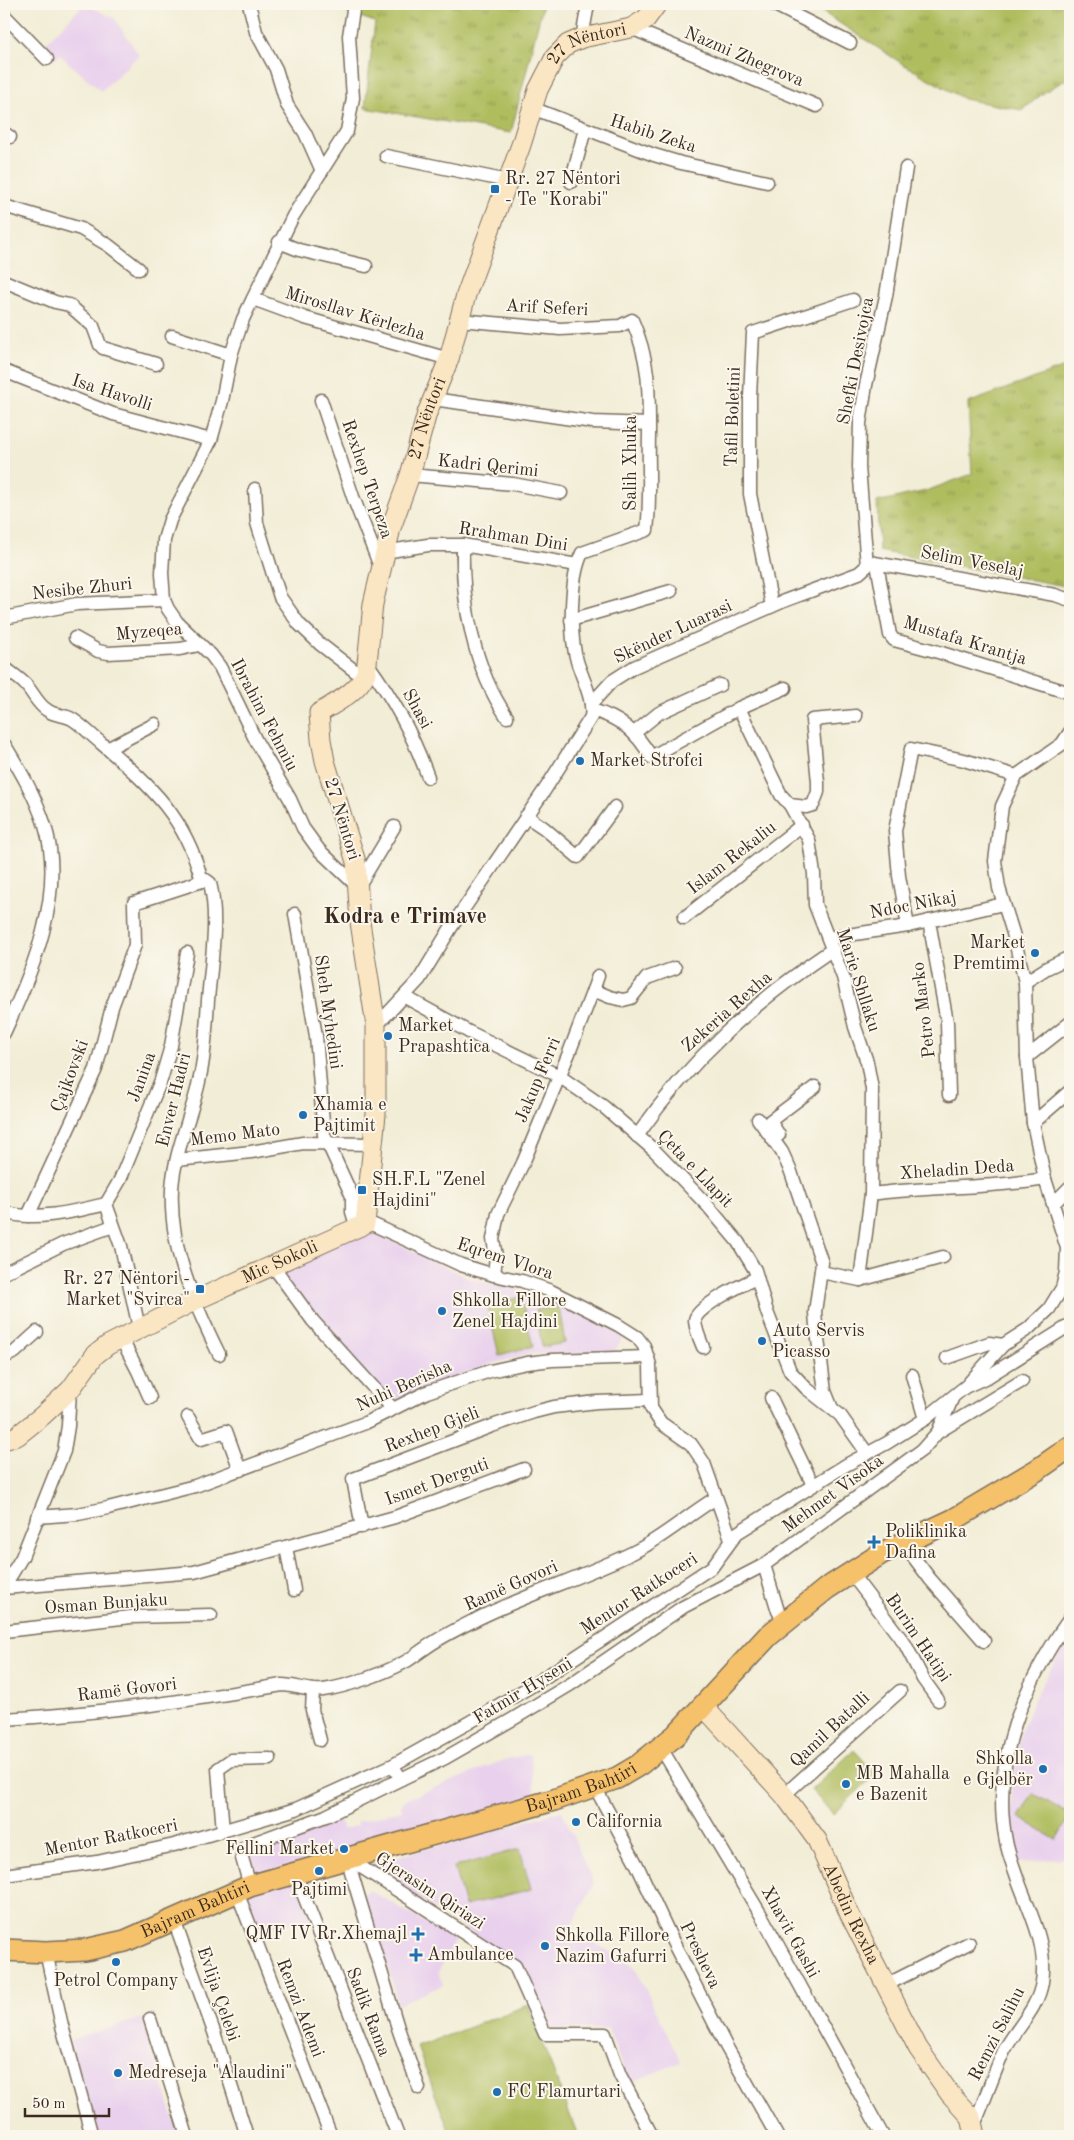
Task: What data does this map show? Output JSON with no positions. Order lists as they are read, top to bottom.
{
  "streets": {
    "main road": ["Bajram Bahtiri"],
    "street": [
      "27 Nëntori",
      "Nazmi Zhegrova",
      "Habib Zeka",
      "Arif Seferi",
      "Mirosllav Kërlezha",
      "Shefki Desivojca",
      "Isa Havolli",
      "Tafil Boletini",
      "Salih Xhuka",
      "Kadri Qerimi",
      "Rexhep Terpeza",
      "Rrahman Dini",
      "Selim Veselaj",
      "Nesibe Zhuri",
      "Myzeqea",
      "Skënder Luarasi",
      "Mustafa Krantja",
      "Shasi",
      "Ibrahim Fehmiu",
      "Islam Rekaliu",
      "Ndoc Nikaj",
      "Marie Shllaku",
      "Petro Marko",
      "Sheh Myhedini",
      "Zekeria Rexha",
      "Çajkovski",
      "Janina",
      "Jakup Ferri",
      "Enver Hadri",
      "Memo Mato",
      "Çeta e Llapit",
      "Xheladin Deda",
      "Eqrem Vlora",
      "Mic Sokoli",
      "Nuhi Berisha",
      "Rexhep Gjeli",
      "Ismet Derguti",
      "Mehmet Visoka",
      "Ramë Govori",
      "Mentor Ratkoceri",
      "Osman Bunjaku",
      "Burim Hatipi",
      "Fatmir Hyseni",
      "Qamil Batalli",
      "Gjerasim Qiriazi",
      "Abedin Rexha",
      "Xhavit Gashi",
      "Presheva",
      "Evlija Çelebi",
      "Remzi Ademi",
      "Sadik Rama",
      "Remzi Salihu"
    ]
  },
  "crossings": [
    ["27 Nëntori", "Nazmi Zhegrova"],
    ["27 Nëntori", "Habib Zeka"],
    ["27 Nëntori", "Arif Seferi"],
    ["27 Nëntori", "Mirosllav Kërlezha"],
    ["27 Nëntori", "Kadri Qerimi"],
    ["27 Nëntori", "Rexhep Terpeza"],
    ["27 Nëntori", "Rrahman Dini"],
    ["27 Nëntori", "Skënder Luarasi"],
    ["27 Nëntori", "Shasi"],
    ["27 Nëntori", "Ibrahim Fehmiu"],
    ["27 Nëntori", "Sheh Myhedini"],
    ["27 Nëntori", "Memo Mato"],
    ["27 Nëntori", "Eqrem Vlora"],
    ["27 Nëntori", "Mic Sokoli"],
    ["Arif Seferi", "Salih Xhuka"],
    ["Mirosllav Kërlezha", "Ibrahim Fehmiu"],
    ["Shefki Desivojca", "Selim Veselaj"],
    ["Shefki Desivojca", "Skënder Luarasi"],
    ["Shefki Desivojca", "Mustafa Krantja"],
    ["Isa Havolli", "Ibrahim Fehmiu"],
    ["Tafil Boletini", "Skënder Luarasi"],
    ["Salih Xhuka", "Rrahman Dini"],
    ["Rexhep Terpeza", "Rrahman Dini"],
    ["Selim Veselaj", "Skënder Luarasi"],
    ["Selim Veselaj", "Mustafa Krantja"],
    ["Nesibe Zhuri", "Ibrahim Fehmiu"],
    ["Myzeqea", "Ibrahim Fehmiu"],
    ["Skënder Luarasi", "Mustafa Krantja"],
    ["Skënder Luarasi", "Çeta e Llapit"],
    ["Islam Rekaliu", "Marie Shllaku"],
    ["Ndoc Nikaj", "Marie Shllaku"],
    ["Ndoc Nikaj", "Petro Marko"],
    ["Ndoc Nikaj", "Zekeria Rexha"],
    ["Marie Shllaku", "Zekeria Rexha"],
    ["Marie Shllaku", "Xheladin Deda"],
    ["Sheh Myhedini", "Memo Mato"],
    ["Sheh Myhedini", "Eqrem Vlora"],
    ["Sheh Myhedini", "Mic Sokoli"],
    ["Zekeria Rexha", "Çeta e Llapit"],
    ["Çajkovski", "Enver Hadri"],
    ["Jakup Ferri", "Çeta e Llapit"],
    ["Jakup Ferri", "Eqrem Vlora"],
    ["Enver Hadri", "Memo Mato"],
    ["Enver Hadri", "Mic Sokoli"],
    ["Çeta e Llapit", "Mentor Ratkoceri"],
    ["Eqrem Vlora", "Mic Sokoli"],
    ["Eqrem Vlora", "Nuhi Berisha"],
    ["Eqrem Vlora", "Rexhep Gjeli"],
    ["Eqrem Vlora", "Ramë Govori"],
    ["Eqrem Vlora", "Mentor Ratkoceri"],
    ["Rexhep Gjeli", "Ismet Derguti"],
    ["Mehmet Visoka", "Mentor Ratkoceri"],
    ["Mehmet Visoka", "Fatmir Hyseni"],
    ["Burim Hatipi", "Bajram Bahtiri"],
    ["Fatmir Hyseni", "Bajram Bahtiri"],
    ["Fatmir Hyseni", "Remzi Ademi"],
    ["Qamil Batalli", "Abedin Rexha"],
    ["Bajram Bahtiri", "Gjerasim Qiriazi"],
    ["Bajram Bahtiri", "Abedin Rexha"],
    ["Bajram Bahtiri", "Xhavit Gashi"],
    ["Bajram Bahtiri", "Presheva"],
    ["Bajram Bahtiri", "Evlija Çelebi"],
    ["Bajram Bahtiri", "Remzi Ademi"],
    ["Bajram Bahtiri", "Sadik Rama"],
    ["Abedin Rexha", "Remzi Salihu"]
  ],
  "districts": ["Kodra e Trimave"],
  "places": {
    "transit": ["Rr. 27 Nëntori - Te \"Korabi\"", "SH.F.L \"Zenel Hajdini\"", "Rr. 27 Nëntori - Market \"Svirca\""],
    "other": [
      "Market Strofci",
      "Market Premtimi",
      "Market Prapashtica",
      "Xhamia e Pajtimit",
      "Shkolla Fillore Zenel Hajdini",
      "Auto Servis Picasso",
      "Shkolla e Gjelbër",
      "MB Mahalla e Bazenit",
      "California",
      "Fellini Market",
      "Pajtimi",
      "Shkolla Fillore Nazim Gafurri",
      "Petrol Company",
      "Medreseja \"Alaudini\"",
      "FC Flamurtari"
    ],
    "health": ["Poliklinika Dafina", "QMF IV Rr.Xhemajl", "Ambulance"]
  },
  "scale_bar": "50 m"
}
